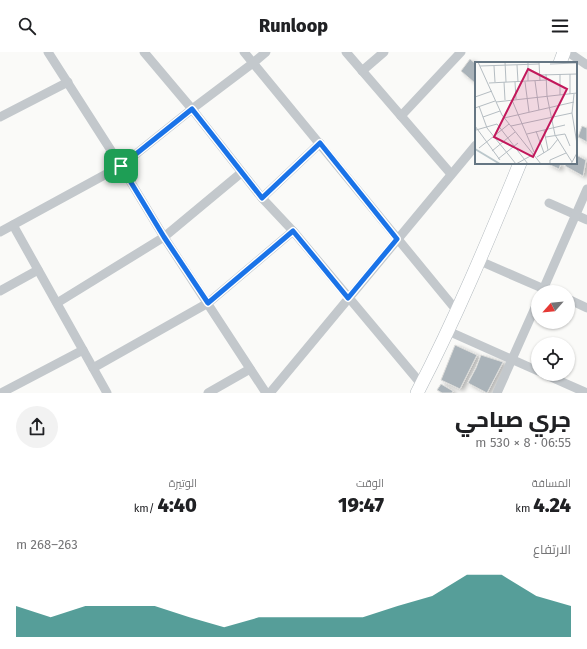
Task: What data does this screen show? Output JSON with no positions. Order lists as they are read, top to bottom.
{
  "north": "bottom left",
  "page": {
    "header": "Runloop",
    "heading": ["جري صباحي", "06:55 · 8 × 530 m"],
    "stats": [
      ["المسافة", "4.24 km"],
      ["الوقت", "19:47"],
      ["الوتيرة", "4:40 /km"]
    ],
    "chart": ["الارتفاع", "263–268 m"]
  }
}
